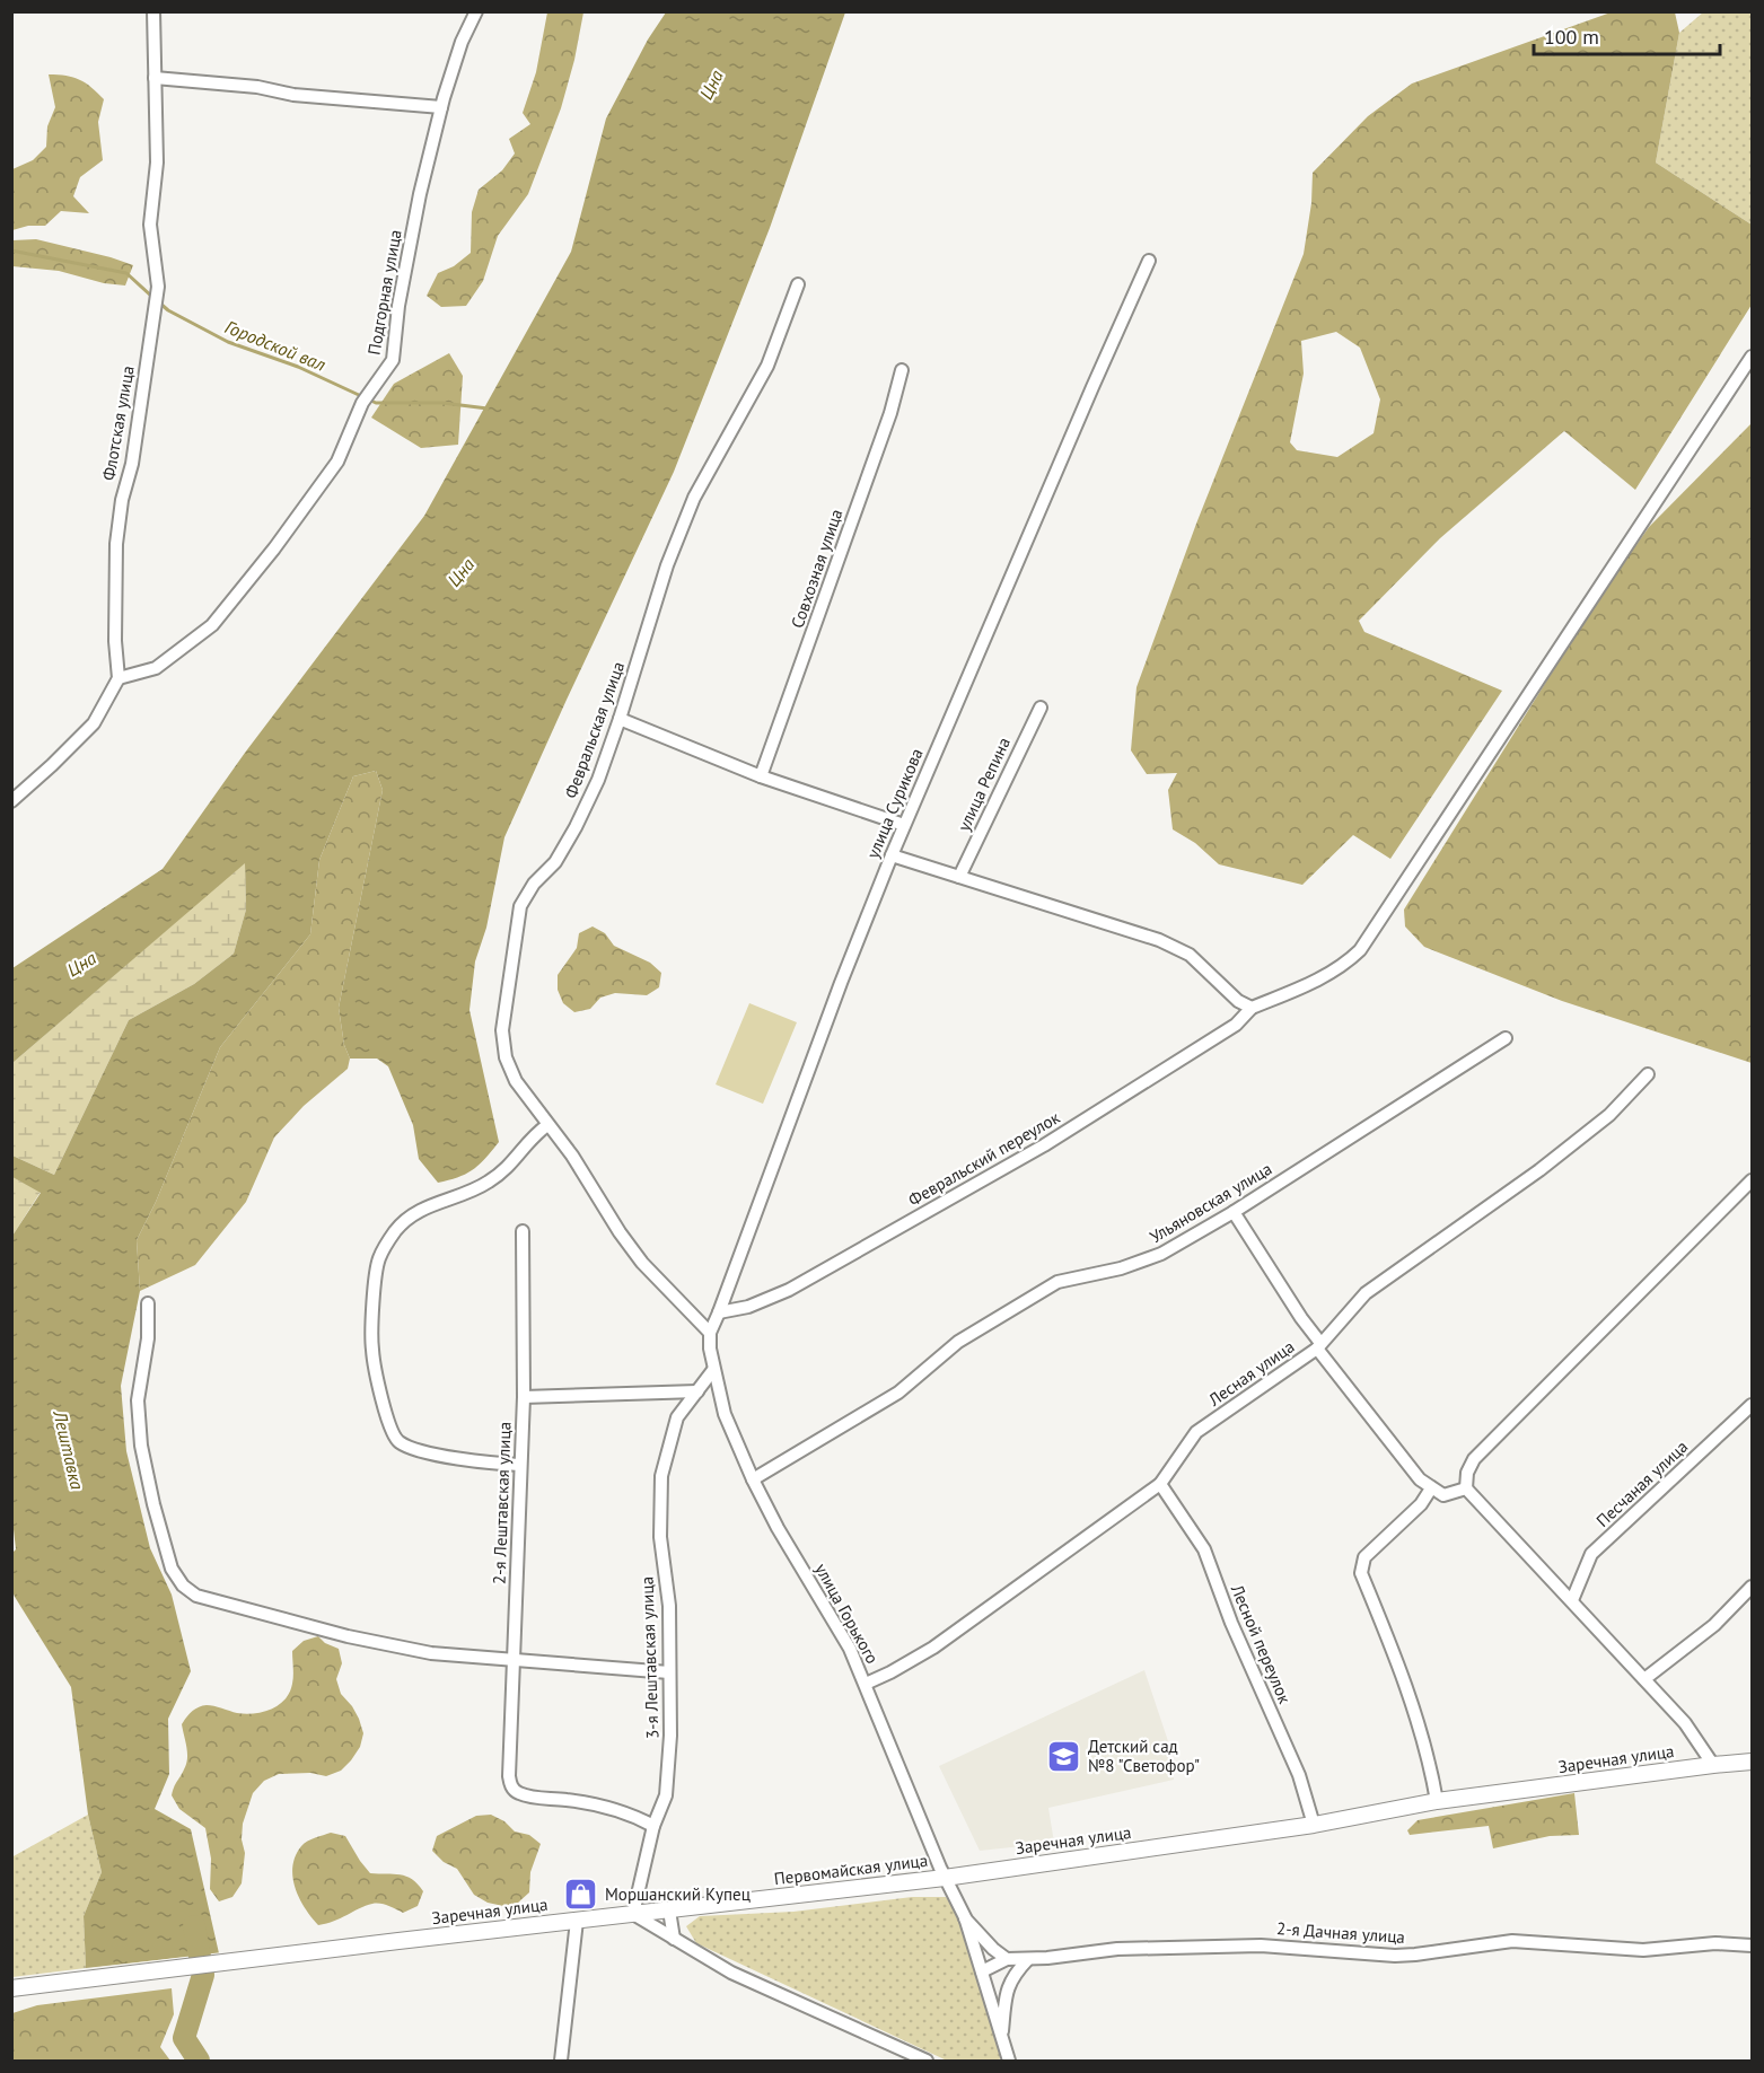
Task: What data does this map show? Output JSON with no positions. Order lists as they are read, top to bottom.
{
  "streets": {
    "main road": ["Заречная улица", "Первомайская улица"],
    "street": [
      "Подгорная улица",
      "Флотская улица",
      "Совхозная улица",
      "Февральская улица",
      "улица Репина",
      "улица Сурикова",
      "Февральский переулок",
      "Ульяновская улица",
      "Лесная улица",
      "Песчаная улица",
      "2-я Лештавская улица",
      "улица Горького",
      "Лесной переулок",
      "3-я Лештавская улица",
      "2-я Дачная улица"
    ]
  },
  "crossings": [
    ["Подгорная улица", "Флотская улица"],
    ["Февральская улица", "улица Сурикова"],
    ["улица Сурикова", "Февральский переулок"],
    ["улица Сурикова", "улица Горького"],
    ["улица Сурикова", "3-я Лештавская улица"],
    ["Ульяновская улица", "улица Горького"],
    ["Лесная улица", "улица Горького"],
    ["Лесная улица", "Лесной переулок"],
    ["2-я Лештавская улица", "3-я Лештавская улица"],
    ["улица Горького", "3-я Лештавская улица"],
    ["улица Горького", "Заречная улица"],
    ["улица Горького", "Первомайская улица"],
    ["Лесной переулок", "Заречная улица"],
    ["3-я Лештавская улица", "Заречная улица"],
    ["Заречная улица", "Первомайская улица"]
  ],
  "water": ["Цна", "Городской вал", "Лештавка"],
  "places": {
    "school or university": ["Детский сад №8 \"Светофор\""],
    "shop": ["Моршанский Купец"]
  },
  "scale_bar": "100 m"
}
